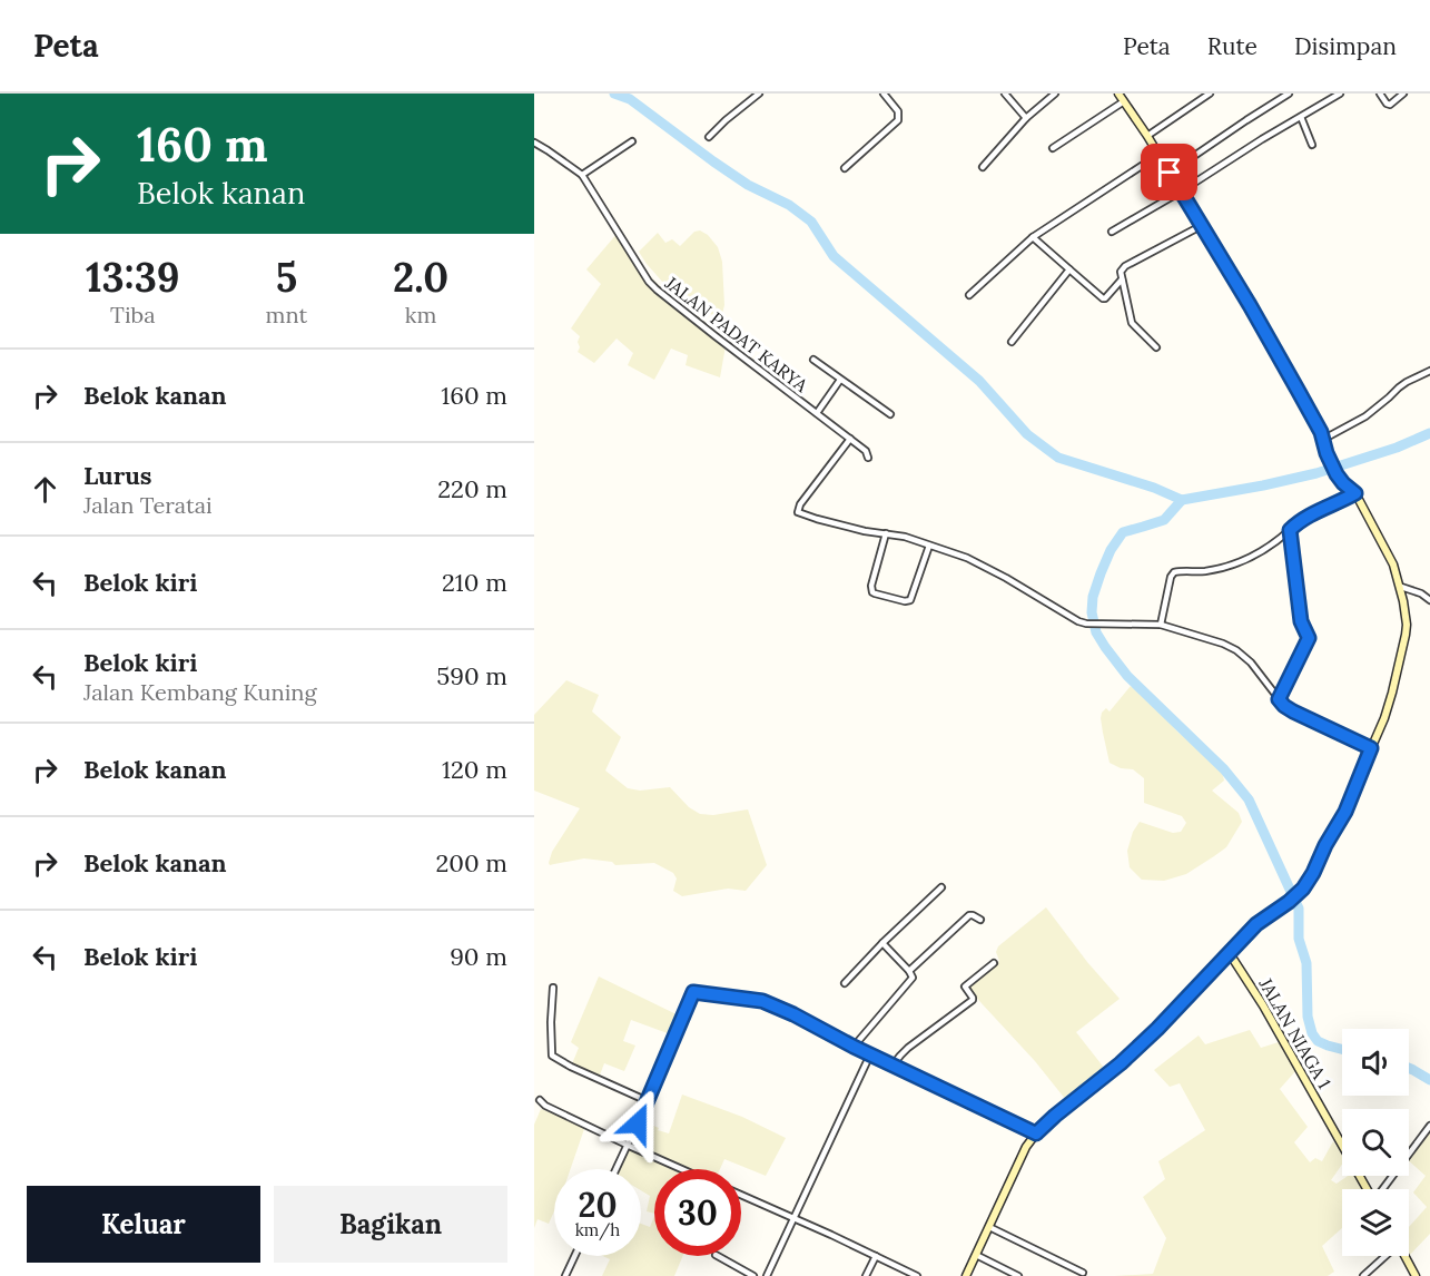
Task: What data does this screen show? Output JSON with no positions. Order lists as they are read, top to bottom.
{
  "streets": {
    "street": ["JALAN PADAT KARYA", "JALAN NIAGA 1"]
  },
  "page": {
    "header": "Peta",
    "nav": ["Peta", "Rute", "Disimpan"],
    "turn": ["160 m", "Belok kanan"],
    "eta": [
      "13:39",
      "Tiba",
      "5",
      "mnt",
      "2.0",
      "km"
    ],
    "list": [
      {
        "name": "Belok kanan",
        "value": "160 m"
      },
      {
        "name": "Lurus",
        "note": "Jalan Teratai",
        "value": "220 m"
      },
      {
        "name": "Belok kiri",
        "value": "210 m"
      },
      {
        "name": "Belok kiri",
        "note": "Jalan Kembang Kuning",
        "value": "590 m"
      },
      {
        "name": "Belok kanan",
        "value": "120 m"
      },
      {
        "name": "Belok kanan",
        "value": "200 m"
      },
      {
        "name": "Belok kiri",
        "value": "90 m"
      }
    ],
    "speed": "20 km/h",
    "limit": "30",
    "buttons": ["Keluar", "Bagikan"]
  }
}
